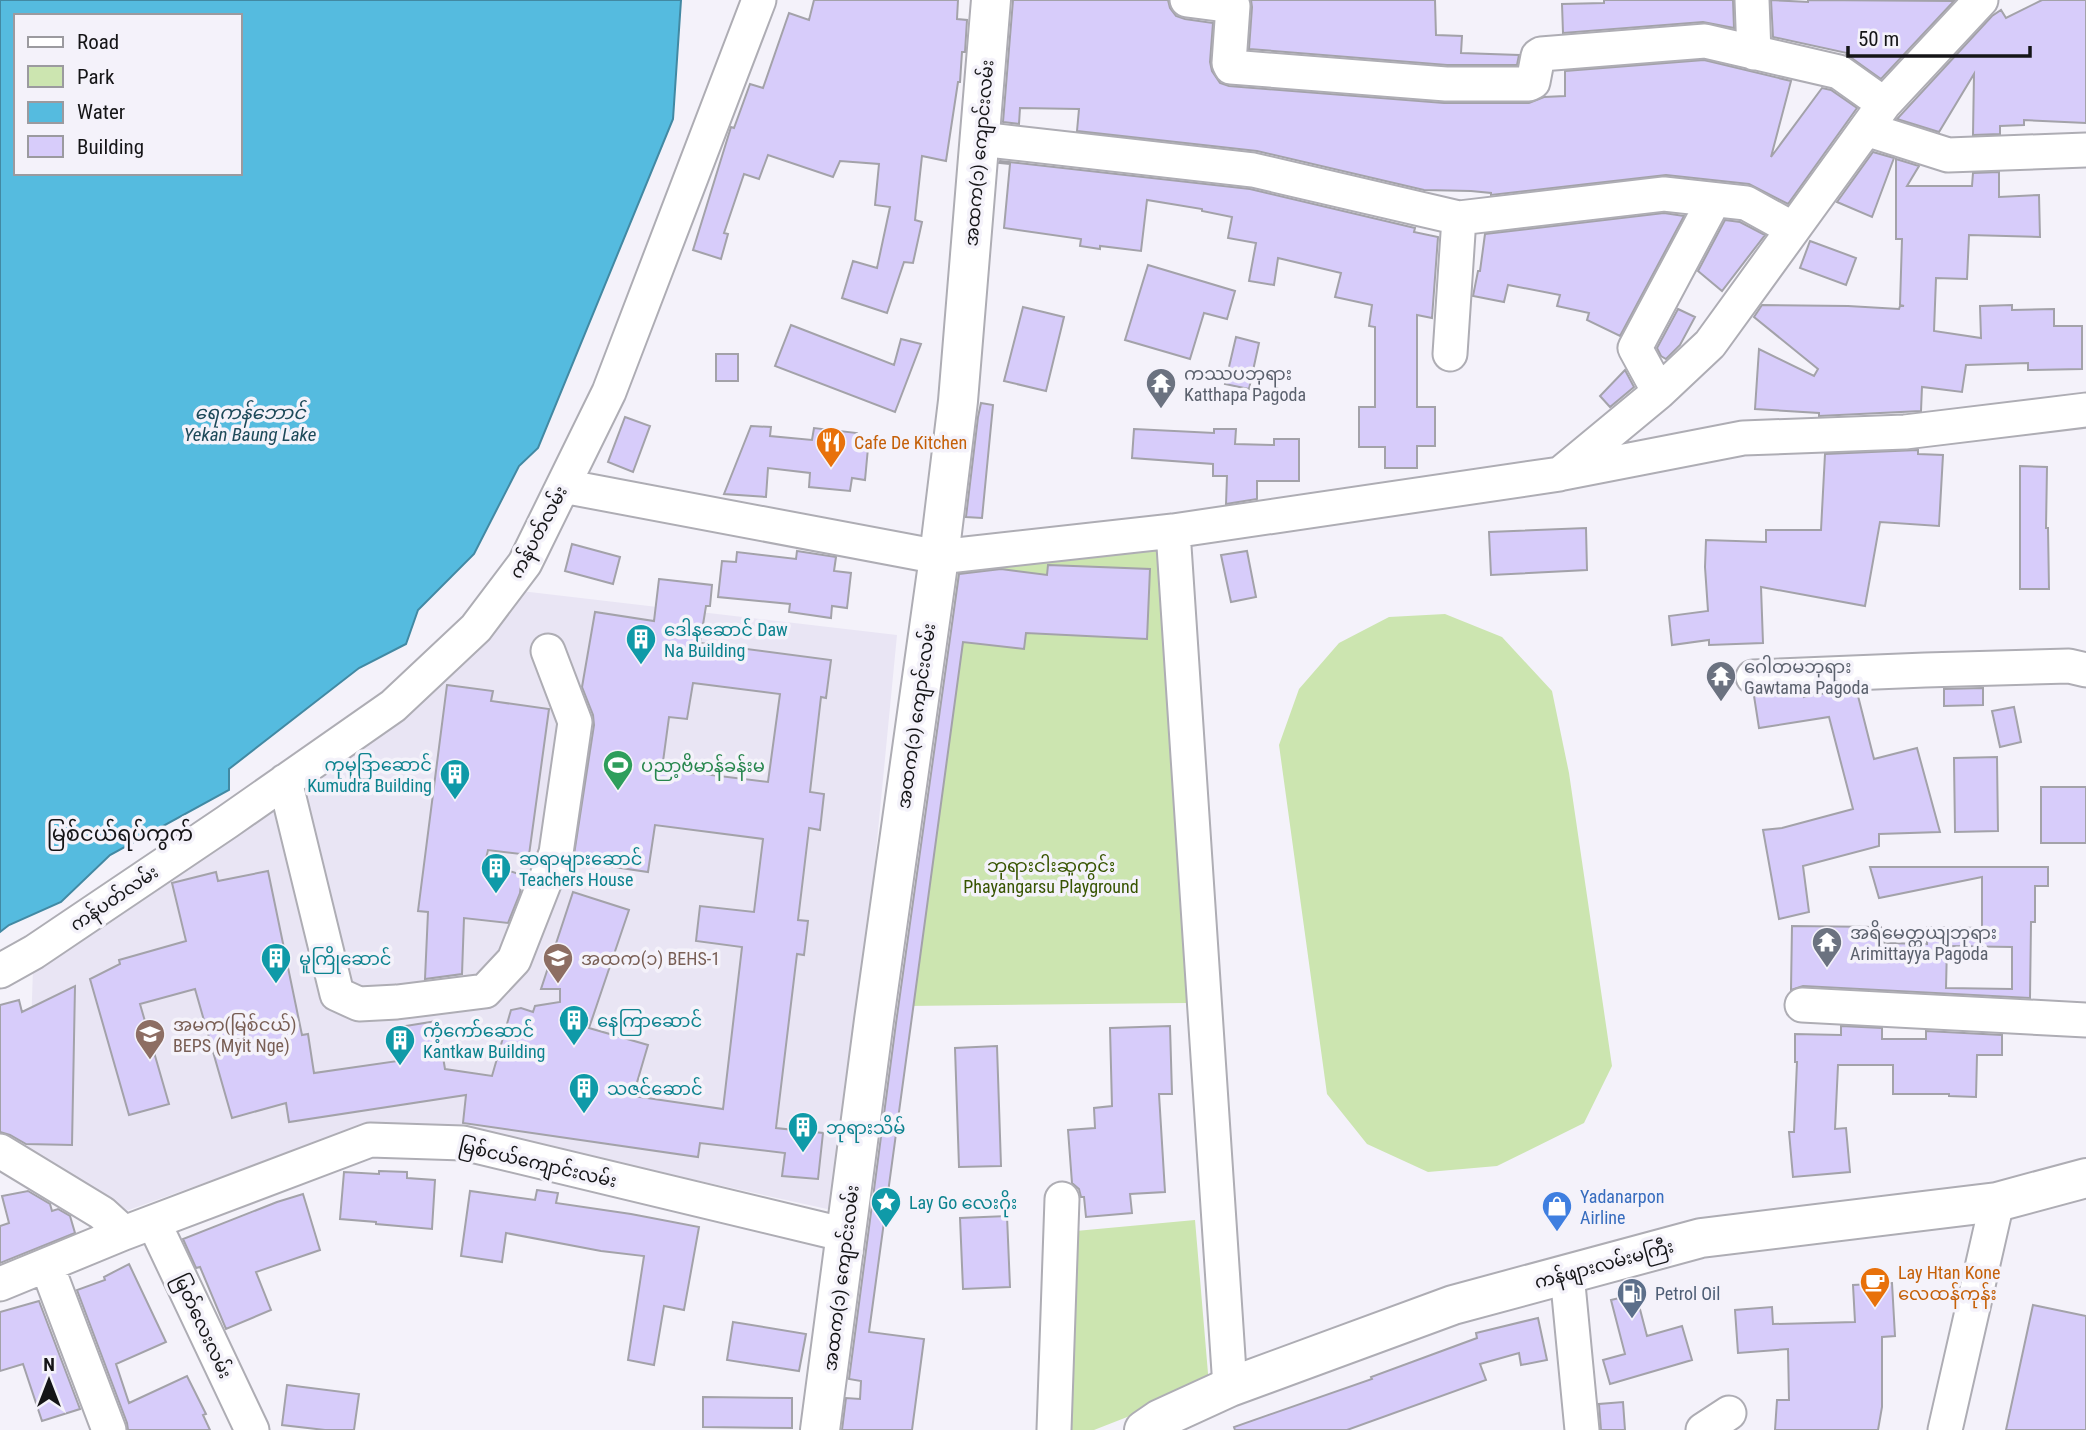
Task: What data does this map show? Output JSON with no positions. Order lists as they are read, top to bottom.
{
  "streets": {
    "main road": ["အထက(၁) ကျောင်းလမ်း", "ကန်ဖျားလမ်းမကြီး"],
    "street": ["ကန်ပတ်လမ်း", "မြစ်ငယ်ကျောင်းလမ်း", "မြတ်လေးလမ်း"]
  },
  "crossings": [
    ["အထက(၁) ကျောင်းလမ်း", "မြစ်ငယ်ကျောင်းလမ်း"],
    ["မြစ်ငယ်ကျောင်းလမ်း", "မြတ်လေးလမ်း"]
  ],
  "districts": ["မြစ်ငယ်ရပ်ကွက်"],
  "water": ["ရေကန်ဘောင် Yekan Baung Lake"],
  "parks": ["ဘုရားငါးဆူကွင်း Phayangarsu Playground"],
  "places": {
    "temple": ["ကဿပဘုရား Katthapa Pagoda", "ဂေါတမဘုရား Gawtama Pagoda", "အရိမေတ္တယျဘုရား Arimittayya Pagoda"],
    "restaurant": ["Cafe De Kitchen"],
    "building": [
      "ဒေါနဆောင် Daw Na Building",
      "ကုမုဒြာဆောင် Kumudra Building",
      "ဆရာများဆောင် Teachers House",
      "မူကြိုဆောင်",
      "နေကြာဆောင်",
      "ကံ့ကော်ဆောင် Kantkaw Building",
      "သဇင်ဆောင်",
      "ဘုရားသိမ်"
    ],
    "sports": ["ပညာ့ဗိမာန်ခန်းမ"],
    "school or university": ["အထက(၁) BEHS-1", "အမက(မြစ်ငယ်) BEPS (Myit Nge)"],
    "place": ["Lay Go လေးဂိုး"],
    "shop": ["Yadanarpon Airline"],
    "cafe": ["Lay Htan Kone လေထန်ကုန်း"],
    "fuel station": ["Petrol Oil"]
  },
  "legend": [
    "Road",
    "Park",
    "Water",
    "Building"
  ],
  "scale_bar": "50 m",
  "north": "top"
}
